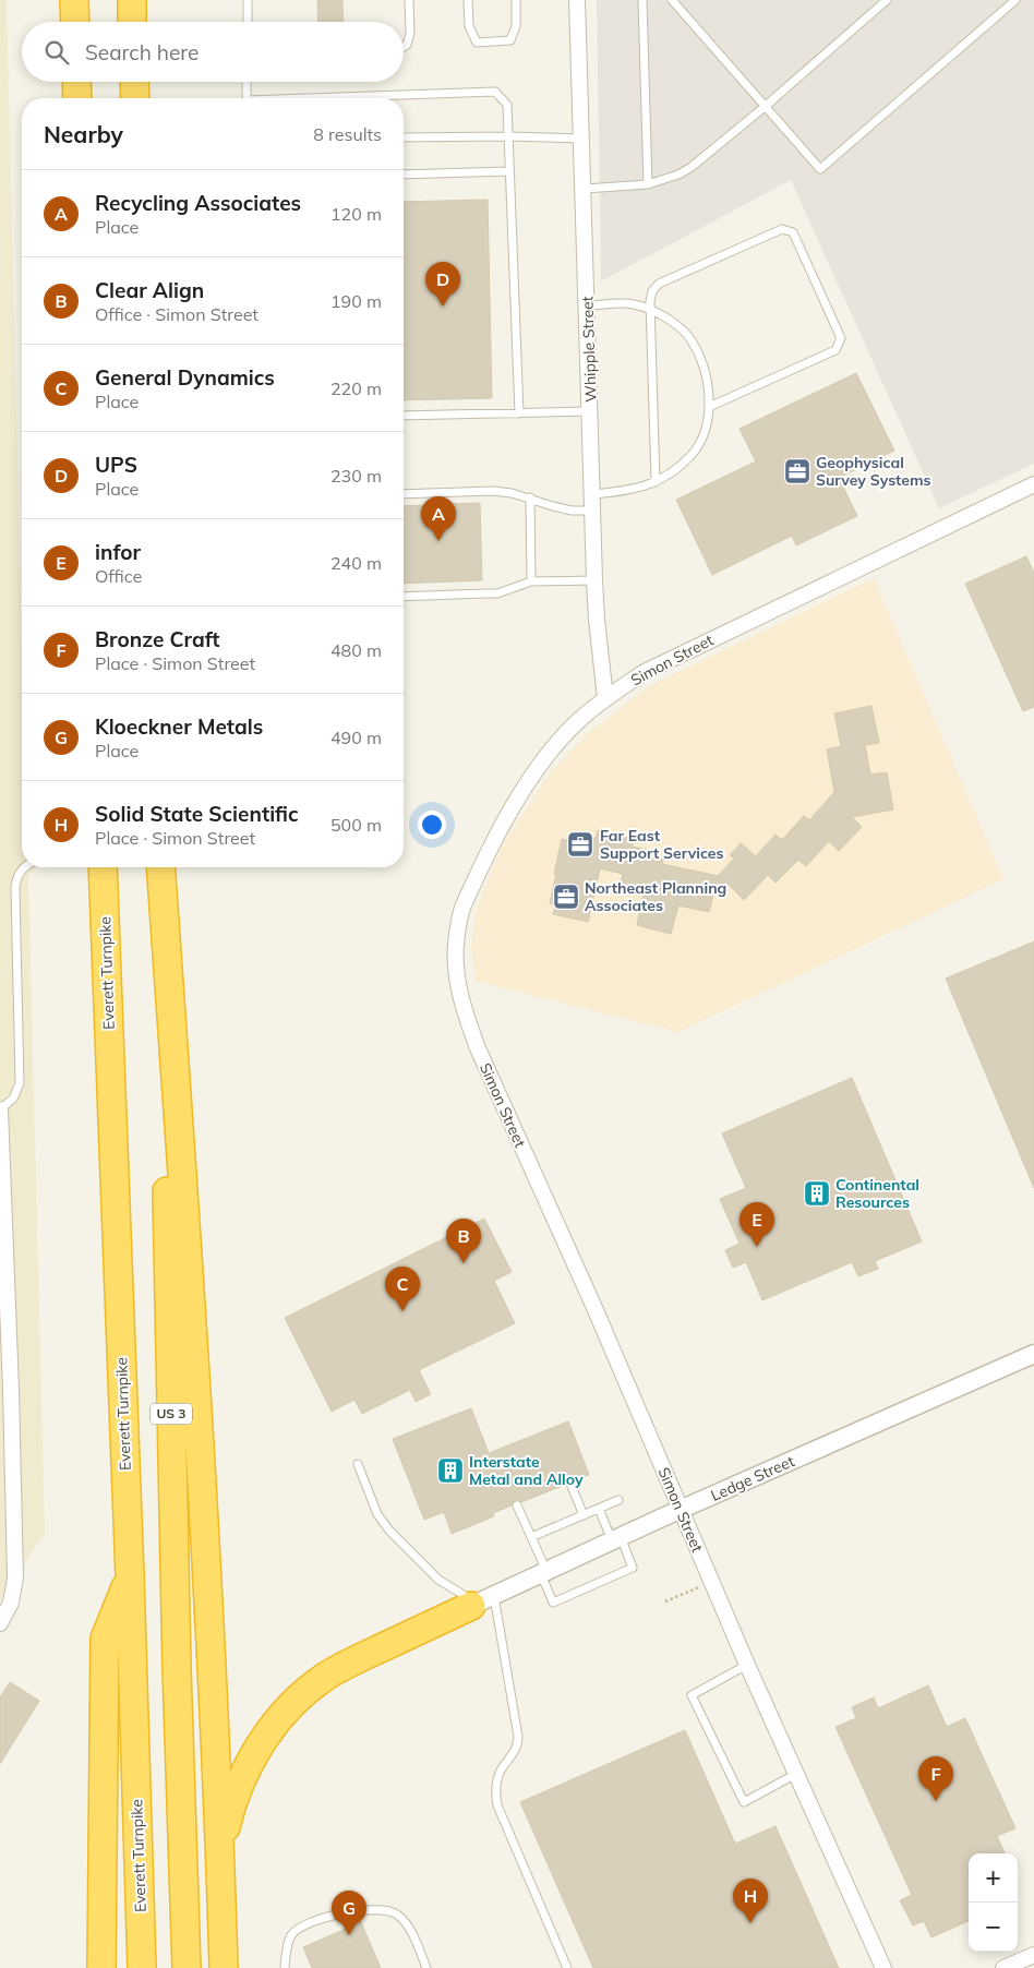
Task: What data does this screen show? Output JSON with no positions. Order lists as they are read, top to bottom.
{
  "streets": {
    "highway": ["Everett Turnpike", "US 3"],
    "street": ["Whipple Street", "Simon Street", "Ledge Street"]
  },
  "crossings": [
    ["Whipple Street", "Simon Street"],
    ["Simon Street", "Ledge Street"]
  ],
  "places": {
    "office": ["Geophysical Survey Systems", "Far East Support Services", "Northeast Planning Associates"],
    "building": ["Continental Resources", "Interstate Metal and Alloy"]
  },
  "page": {
    "search": "Search here",
    "heading": ["Nearby", "8 results"],
    "list": [
      {
        "mark": "A",
        "name": "Recycling Associates",
        "note": "Place",
        "value": "120 m"
      },
      {
        "mark": "B",
        "name": "Clear Align",
        "note": "Office · Simon Street",
        "value": "190 m"
      },
      {
        "mark": "C",
        "name": "General Dynamics",
        "note": "Place",
        "value": "220 m"
      },
      {
        "mark": "D",
        "name": "UPS",
        "note": "Place",
        "value": "230 m"
      },
      {
        "mark": "E",
        "name": "infor",
        "note": "Office",
        "value": "240 m"
      },
      {
        "mark": "F",
        "name": "Bronze Craft",
        "note": "Place · Simon Street",
        "value": "480 m"
      },
      {
        "mark": "G",
        "name": "Kloeckner Metals",
        "note": "Place",
        "value": "490 m"
      },
      {
        "mark": "H",
        "name": "Solid State Scientific",
        "note": "Place · Simon Street",
        "value": "500 m"
      }
    ],
    "pins": [
      "D",
      "A",
      "E",
      "B",
      "C",
      "F",
      "H",
      "G"
    ],
    "map_buttons": ["+", "−"]
  }
}
